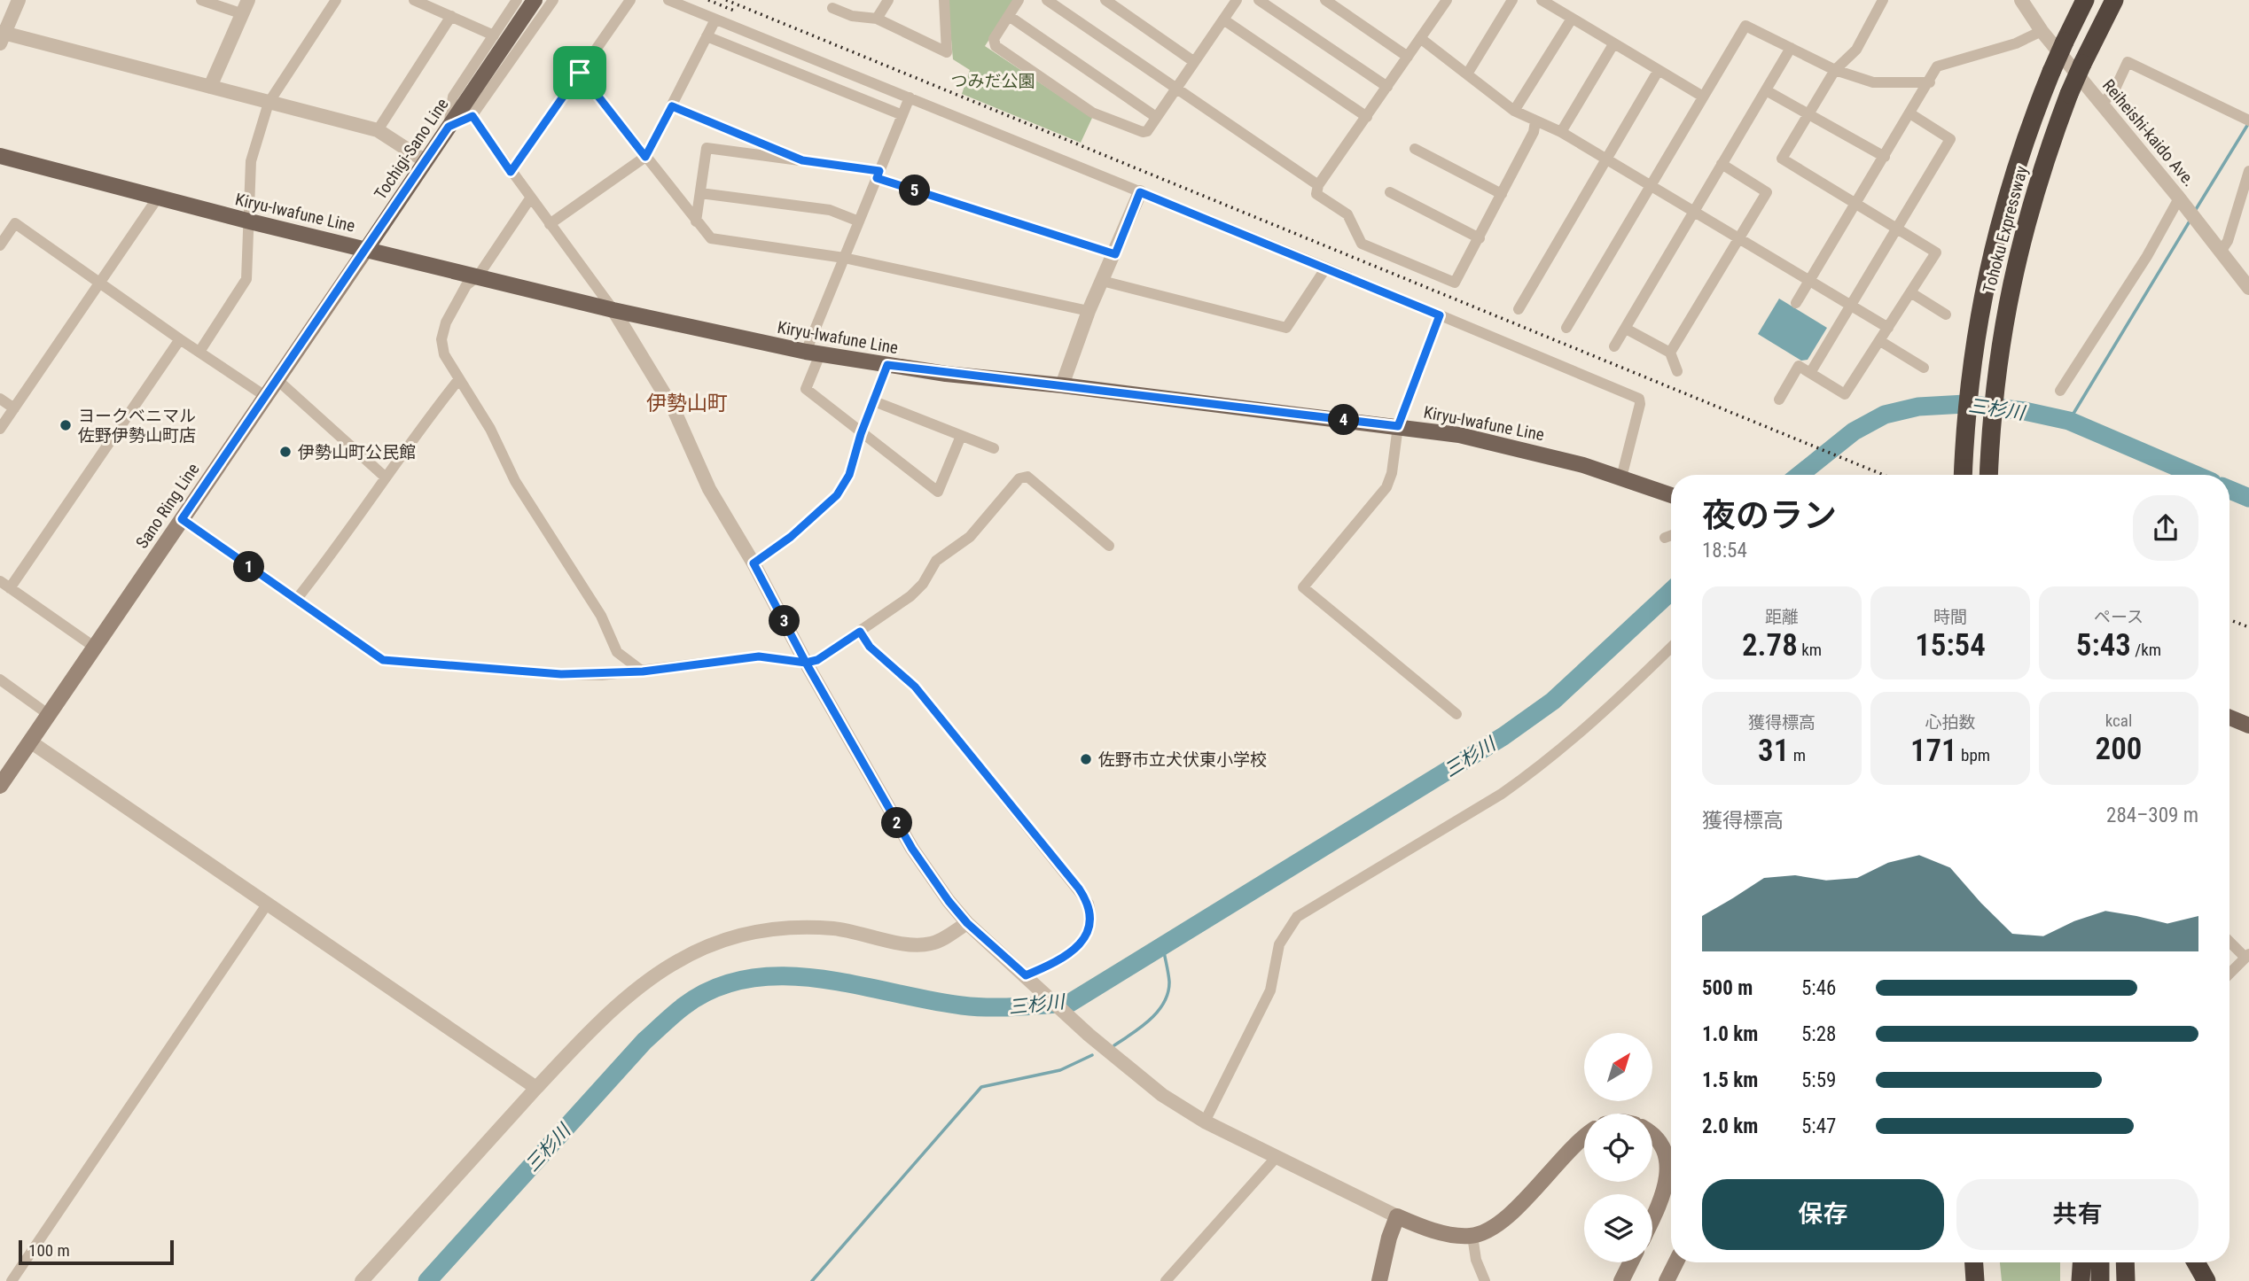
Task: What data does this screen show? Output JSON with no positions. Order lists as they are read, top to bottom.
{
  "streets": {
    "highway": ["Tohoku Expressway"],
    "main road": ["Tochigi-Sano Line", "Kiryu-Iwafune Line", "Sano Ring Line"],
    "street": ["Reiheishi-kaido Ave."]
  },
  "crossings": [
    ["Tochigi-Sano Line", "Kiryu-Iwafune Line"],
    ["Tochigi-Sano Line", "Sano Ring Line"],
    ["Kiryu-Iwafune Line", "Sano Ring Line"]
  ],
  "districts": ["伊勢山町"],
  "water": ["三杉川"],
  "parks": ["つみだ公園"],
  "places": ["ヨークベニマル 佐野伊勢山町店", "伊勢山町公民館", "佐野市立犬伏東小学校"],
  "scale_bar": "100 m",
  "north": "top right",
  "page": {
    "pins": [
      "5",
      "4",
      "1",
      "3",
      "2"
    ],
    "heading": ["夜のラン", "18:54"],
    "stats": [
      ["距離", "2.78 km"],
      ["時間", "15:54"],
      ["ペース", "5:43 /km"],
      ["獲得標高", "31 m"],
      ["心拍数", "171 bpm"],
      ["kcal", "200"]
    ],
    "chart": ["獲得標高", "284–309 m"],
    "list": [
      {
        "name": "500 m",
        "note": "5:46"
      },
      {
        "name": "1.0 km",
        "note": "5:28"
      },
      {
        "name": "1.5 km",
        "note": "5:59"
      },
      {
        "name": "2.0 km",
        "note": "5:47"
      }
    ],
    "buttons": ["保存", "共有"],
    "scale": "100 m"
  }
}
